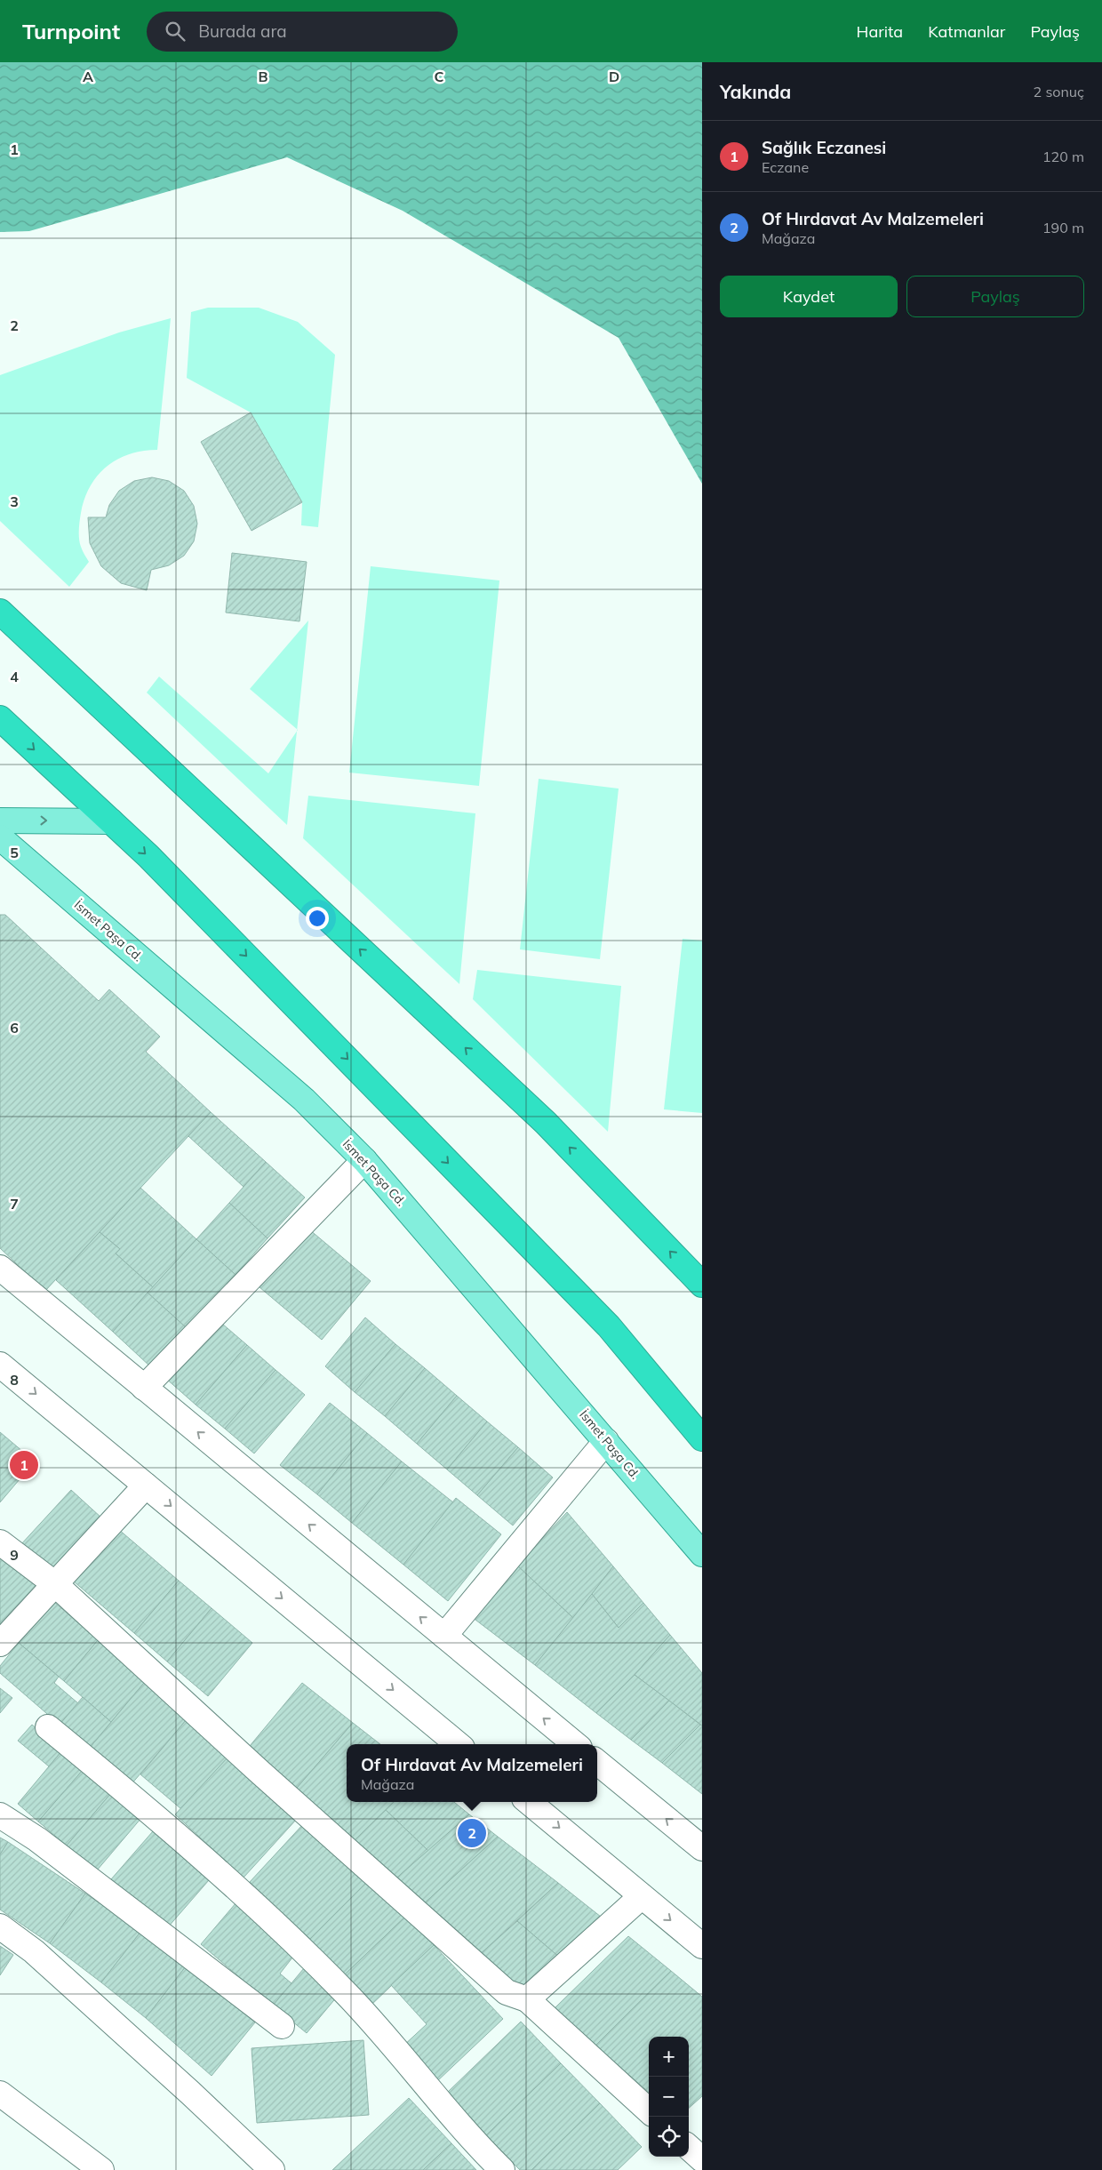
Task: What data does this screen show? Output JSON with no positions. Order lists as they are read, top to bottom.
{
  "streets": {
    "main road": ["İsmet Paşa Cd."]
  },
  "page": {
    "header": "Turnpoint",
    "search": "Burada ara",
    "nav": ["Harita", "Katmanlar", "Paylaş"],
    "heading": ["Yakında", "2 sonuç"],
    "list": [
      {
        "mark": "1",
        "name": "Sağlık Eczanesi",
        "note": "Eczane",
        "value": "120 m"
      },
      {
        "mark": "2",
        "name": "Of Hırdavat Av Malzemeleri",
        "note": "Mağaza",
        "value": "190 m"
      }
    ],
    "buttons": ["Kaydet", "Paylaş"],
    "pins": ["1", "2"],
    "popup": ["Of Hırdavat Av Malzemeleri", "Mağaza"],
    "map_buttons": ["+", "−"]
  },
  "grid": {
    "columns": [
      "A",
      "B",
      "C",
      "D"
    ],
    "rows": [
      "1",
      "2",
      "3",
      "4",
      "5",
      "6",
      "7",
      "8",
      "9"
    ]
  }
}
